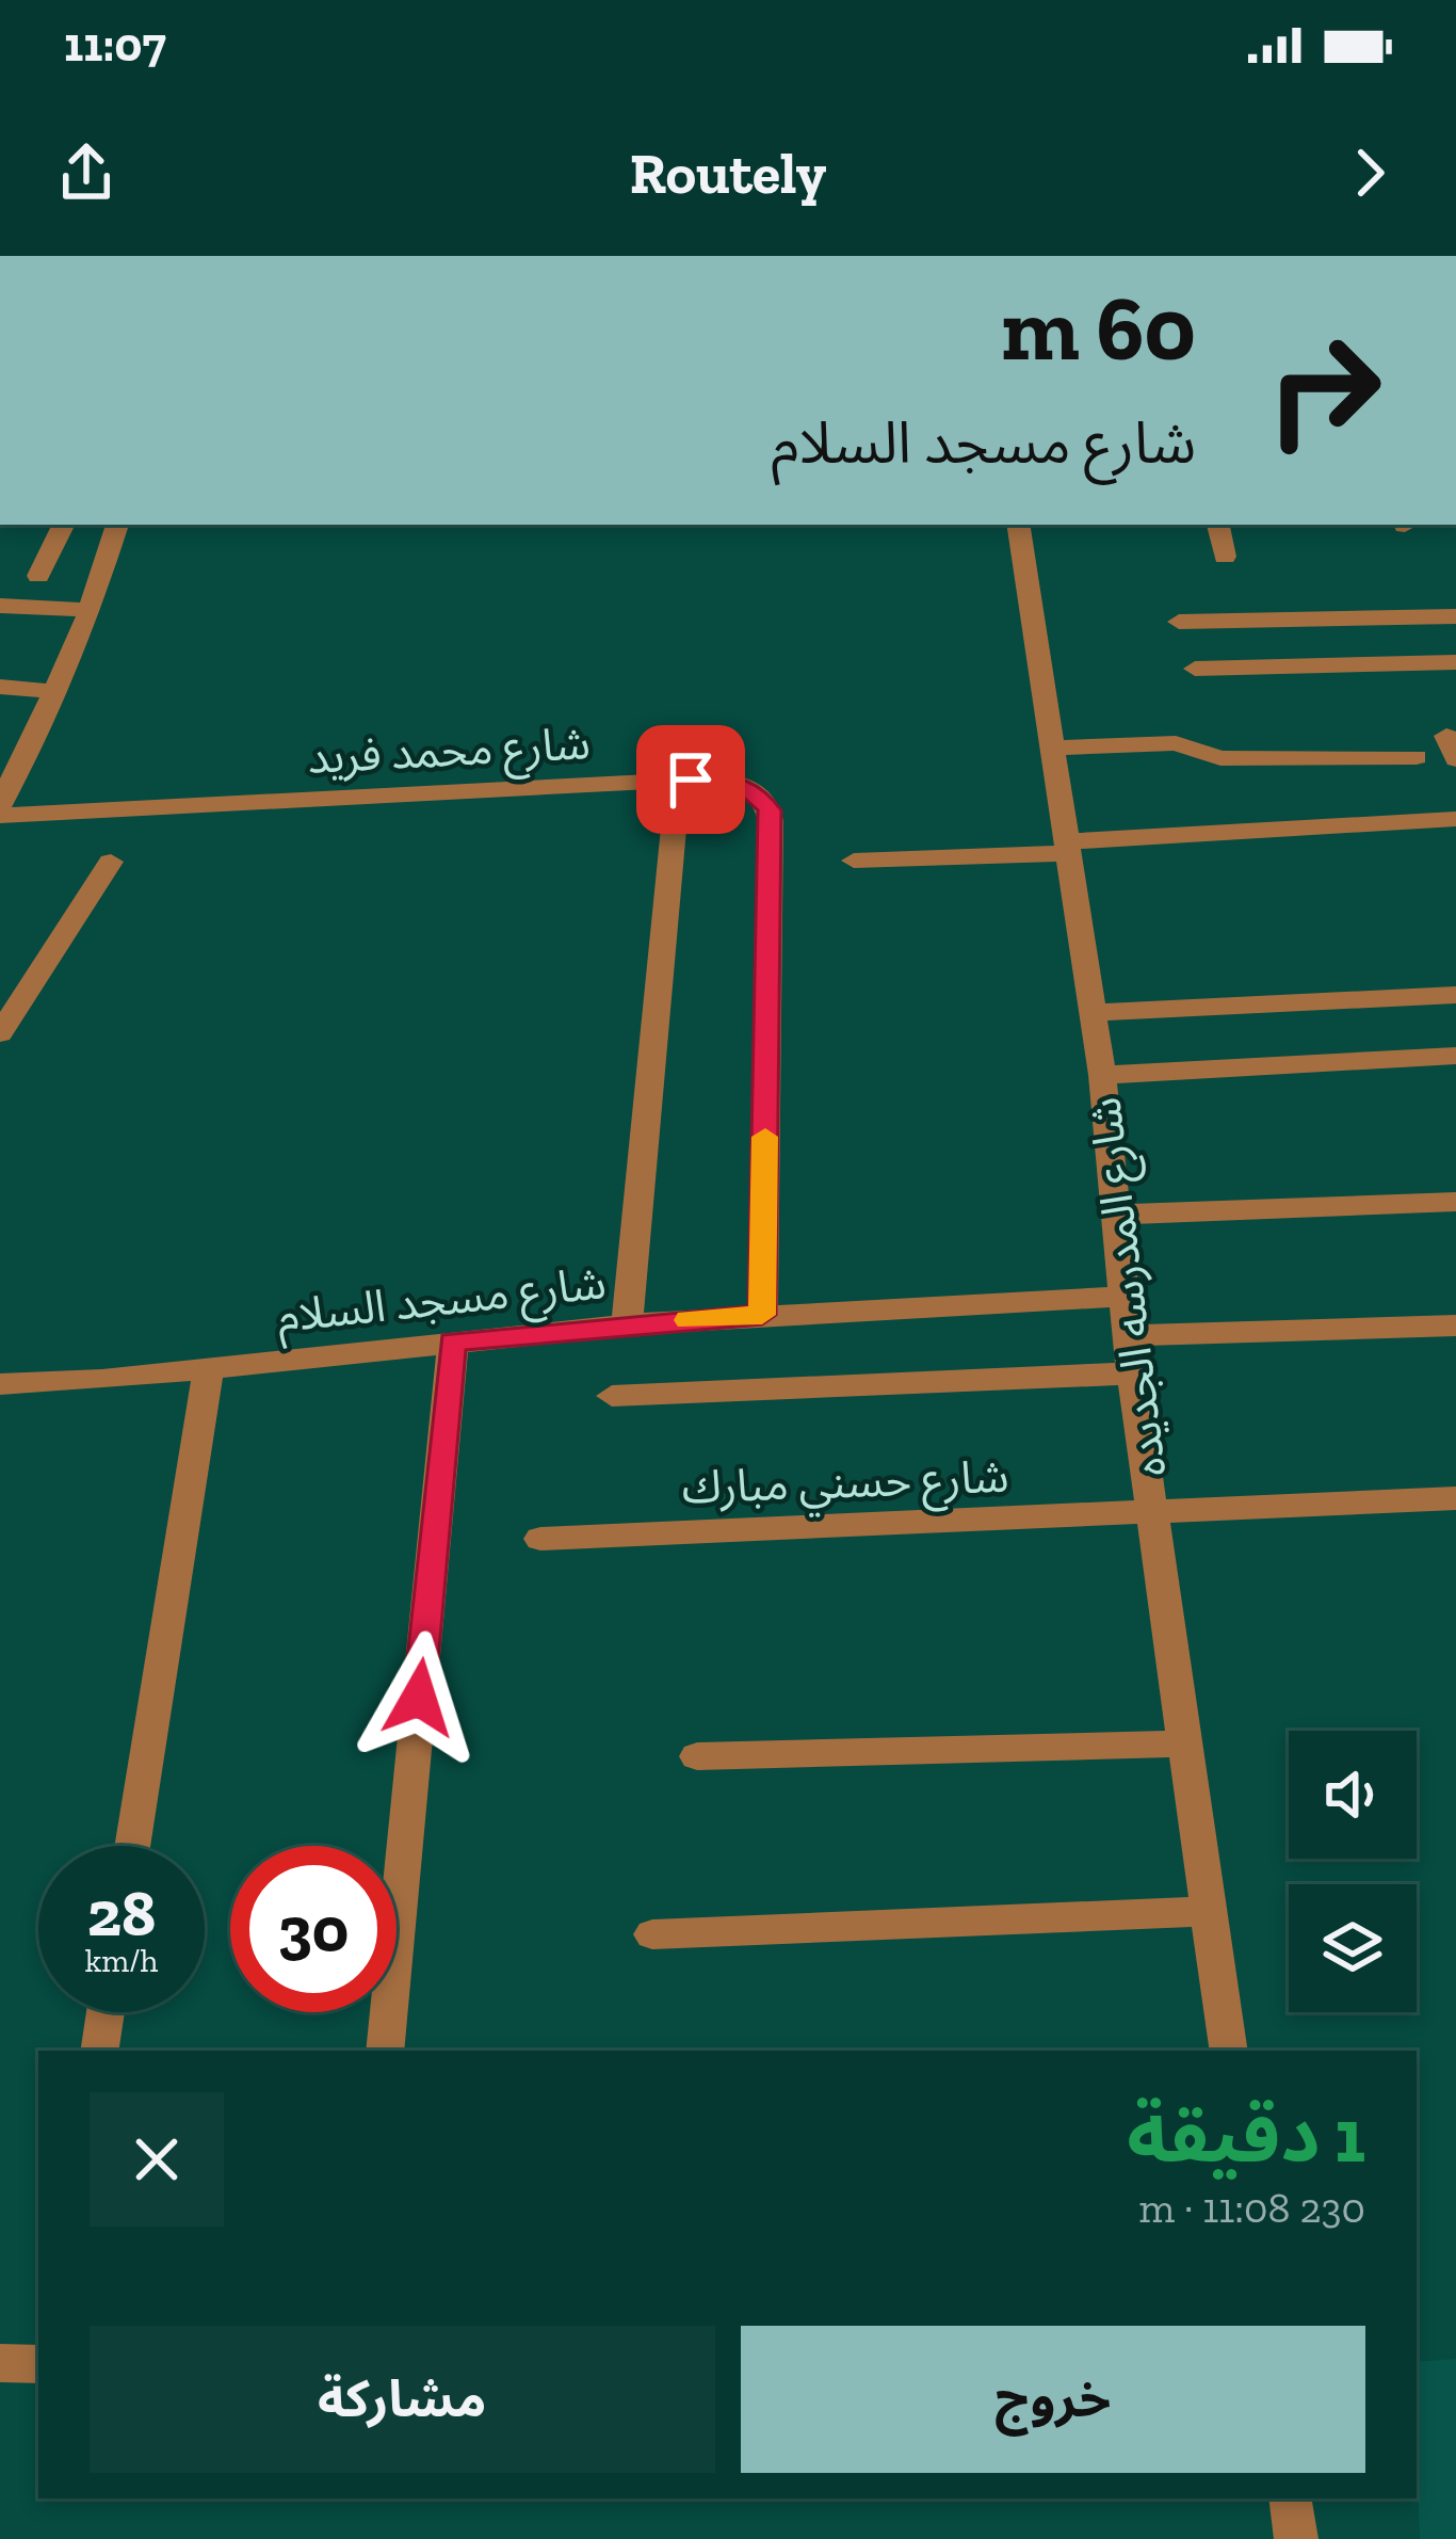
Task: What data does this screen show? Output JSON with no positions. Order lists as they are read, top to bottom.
{
  "streets": {
    "street": [
      "شارع محمد فريد",
      "شارع المدرسه الجديده",
      "شارع مسجد السلام",
      "شارع حسني مبارك"
    ]
  },
  "crossings": [
    ["شارع محمد فريد", "شارع مسجد السلام"],
    ["شارع المدرسه الجديده", "شارع مسجد السلام"],
    ["شارع المدرسه الجديده", "شارع حسني مبارك"]
  ],
  "page": {
    "status": "11:07",
    "header": "Routely",
    "turn": ["60 m", "شارع مسجد السلام"],
    "speed": "28 km/h",
    "limit": "30",
    "heading": ["1 دقيقة", "230 m · 11:08"],
    "buttons": ["خروج", "مشاركة"]
  }
}
